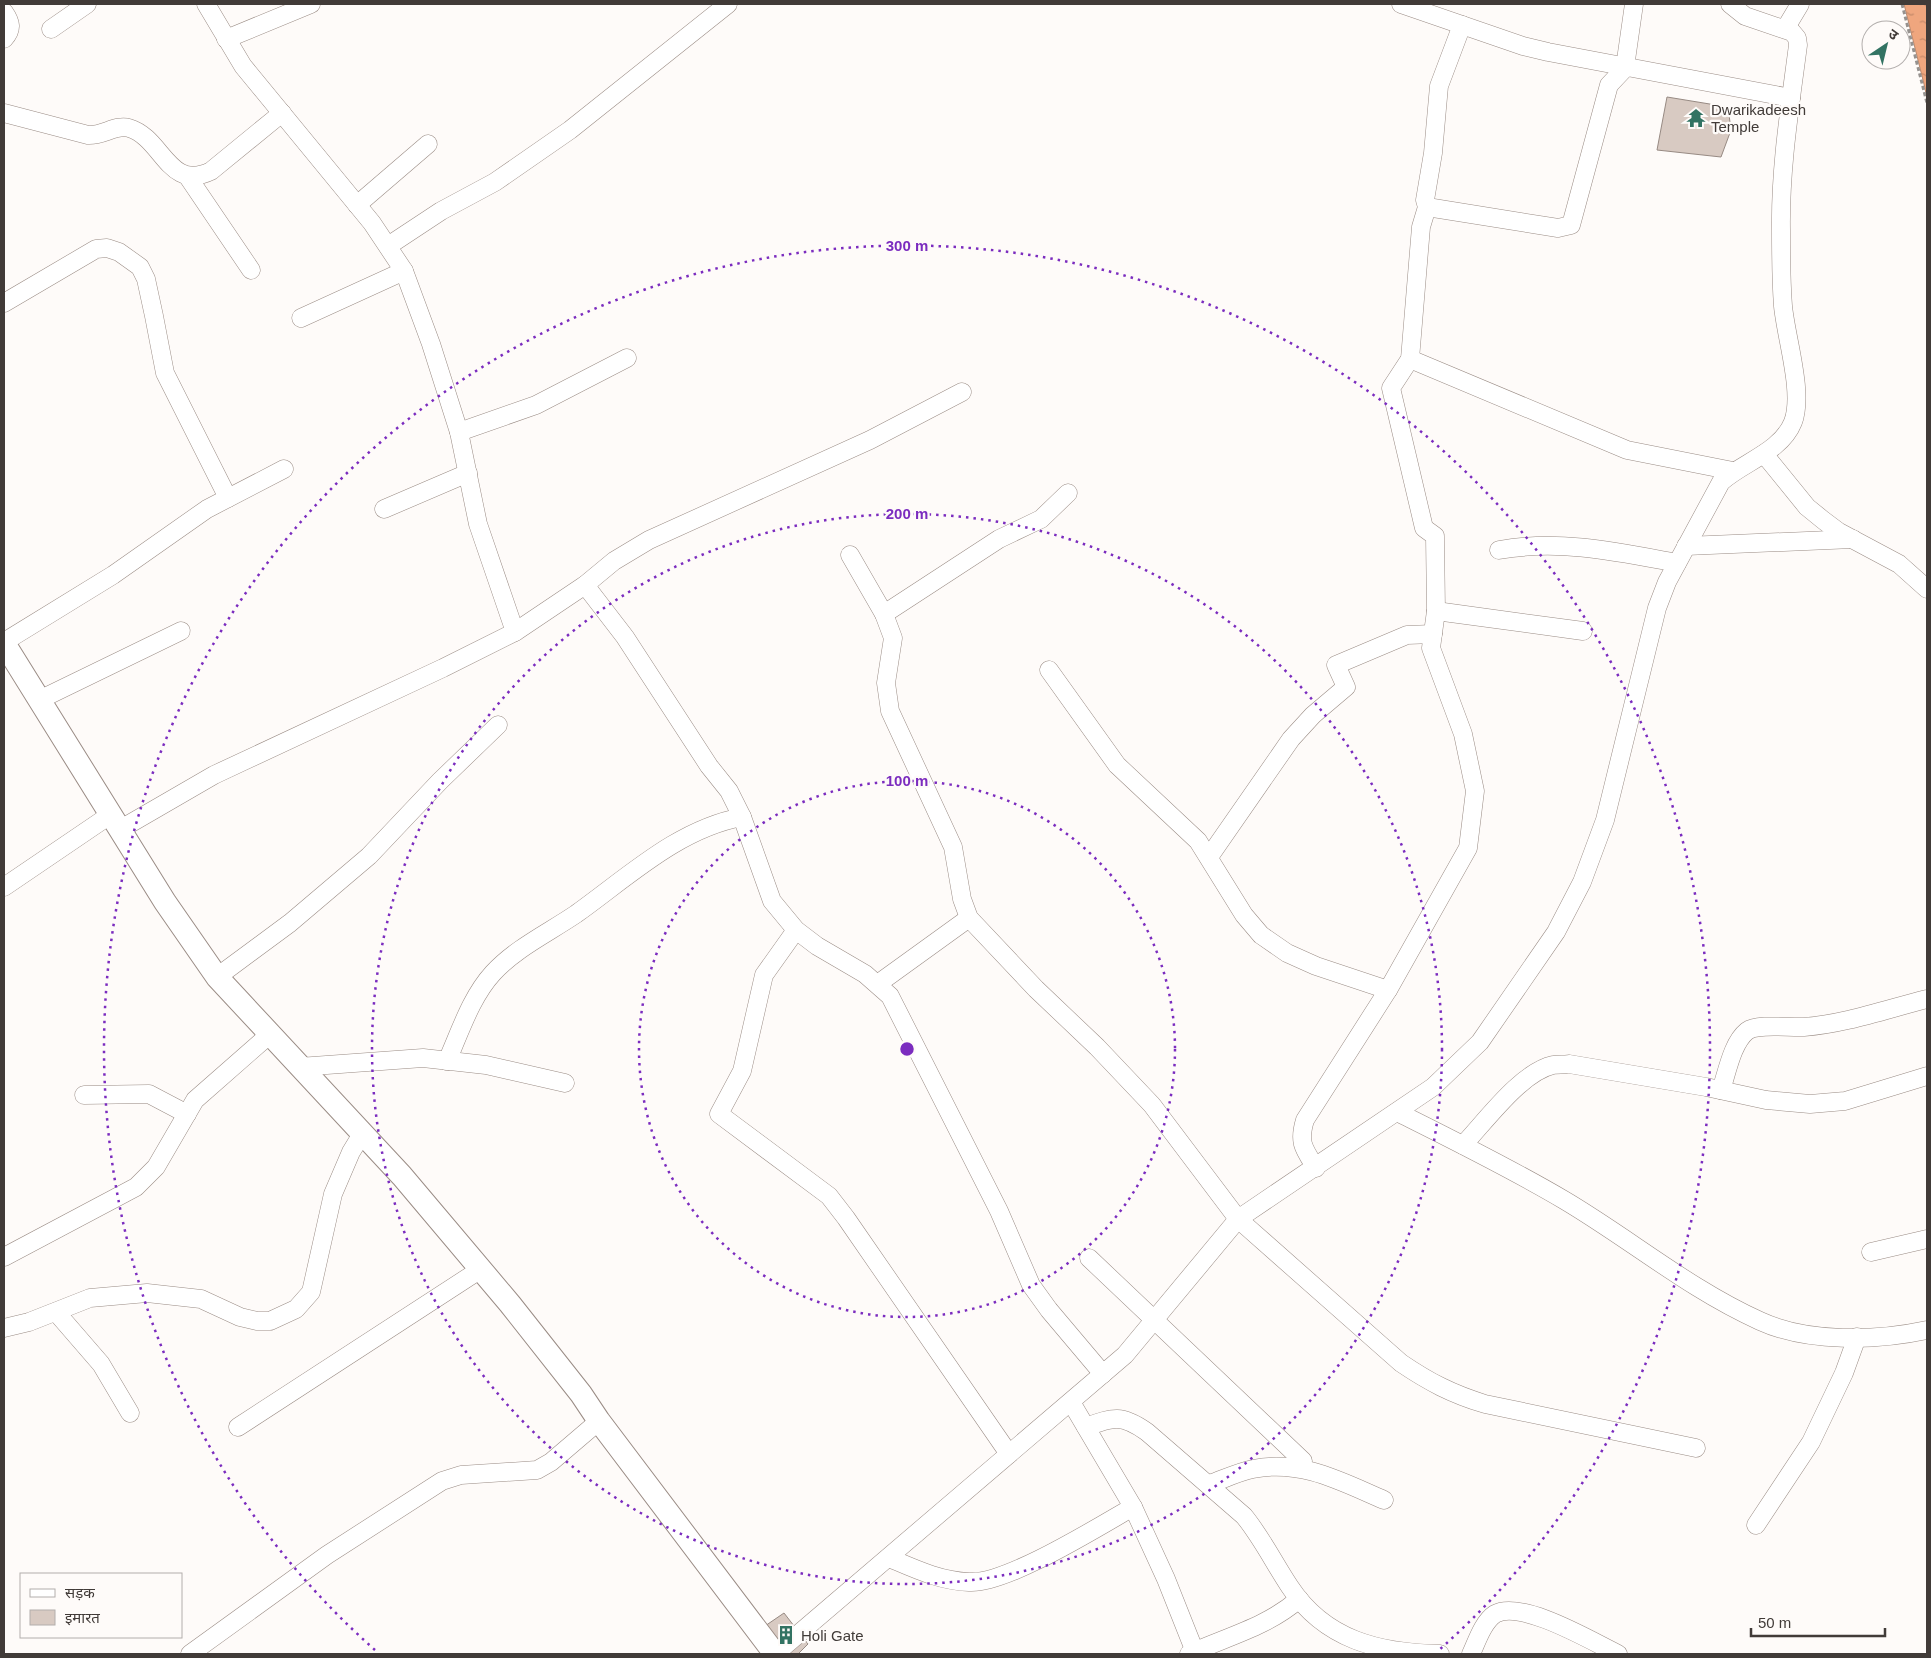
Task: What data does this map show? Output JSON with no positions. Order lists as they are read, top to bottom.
{
  "places": {
    "temple": ["Dwarikadeesh Temple"],
    "building": ["Holi Gate"]
  },
  "legend": ["सड़क", "इमारत"],
  "scale_bar": "50 m",
  "north": "top right",
  "rings": ["300 m", "200 m", "100 m"]
}
